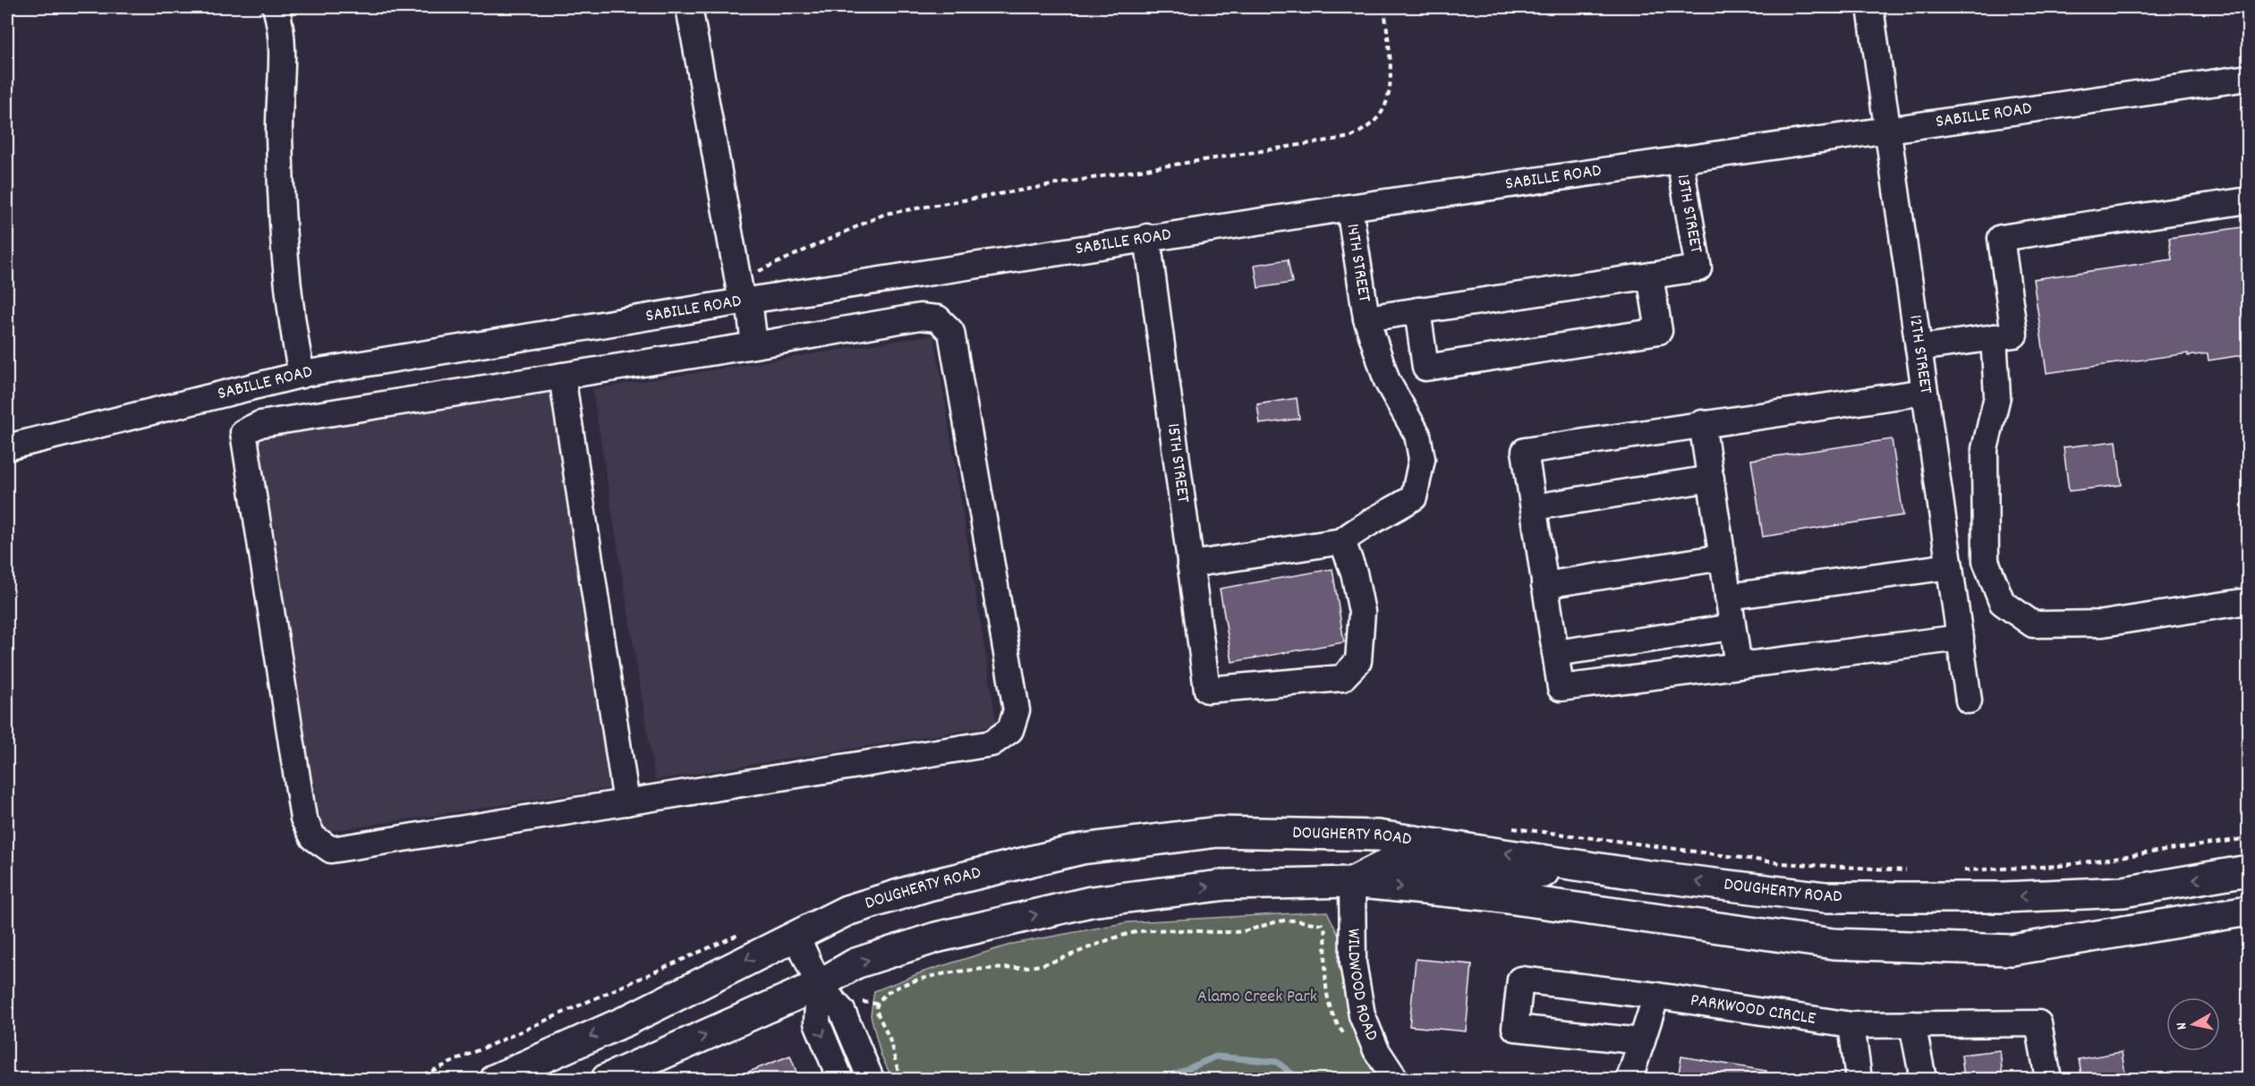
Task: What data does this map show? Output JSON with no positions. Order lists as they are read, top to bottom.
{
  "streets": {
    "main road": ["DOUGHERTY ROAD"],
    "street": [
      "SABILLE ROAD",
      "13TH STREET",
      "14TH STREET",
      "12TH STREET",
      "15TH STREET",
      "WILDWOOD ROAD",
      "PARKWOOD CIRCLE"
    ]
  },
  "crossings": [
    ["SABILLE ROAD", "13TH STREET"],
    ["SABILLE ROAD", "14TH STREET"],
    ["SABILLE ROAD", "12TH STREET"],
    ["SABILLE ROAD", "15TH STREET"],
    ["14TH STREET", "15TH STREET"]
  ],
  "parks": ["Alamo Creek Park"],
  "north": "left"
}
